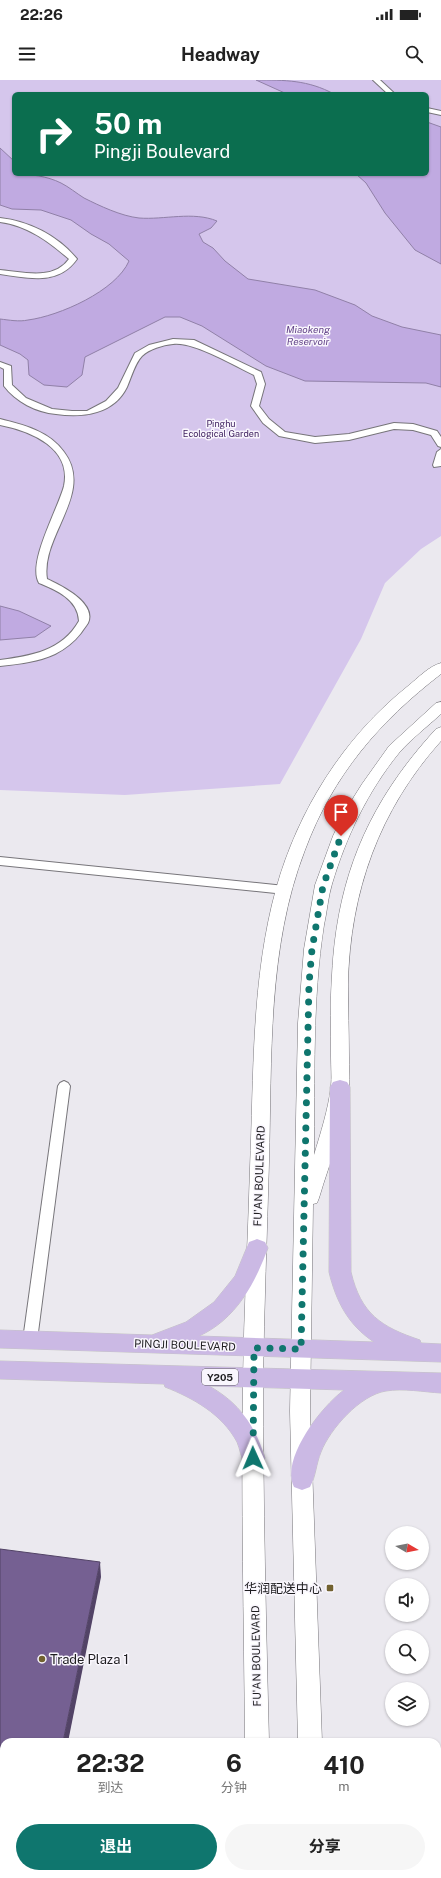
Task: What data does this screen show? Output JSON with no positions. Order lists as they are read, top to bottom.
{
  "streets": {
    "main road": ["FU'AN BOULEVARD", "PINGJI BOULEVARD", "Y205"]
  },
  "crossings": [
    ["FU'AN BOULEVARD", "PINGJI BOULEVARD"],
    ["FU'AN BOULEVARD", "Y205"]
  ],
  "water": ["Miaokeng Reservoir"],
  "parks": ["Pinghu Ecological Garden"],
  "places": {
    "transit": ["华润配送中心"],
    "other": ["Trade Plaza 1"]
  },
  "north": "right",
  "page": {
    "status": "22:26",
    "header": "Headway",
    "turn": ["50 m", "Pingji Boulevard"],
    "eta": [
      "22:32",
      "到达",
      "6",
      "分钟",
      "410",
      "m"
    ],
    "buttons": ["退出", "分享"]
  }
}
